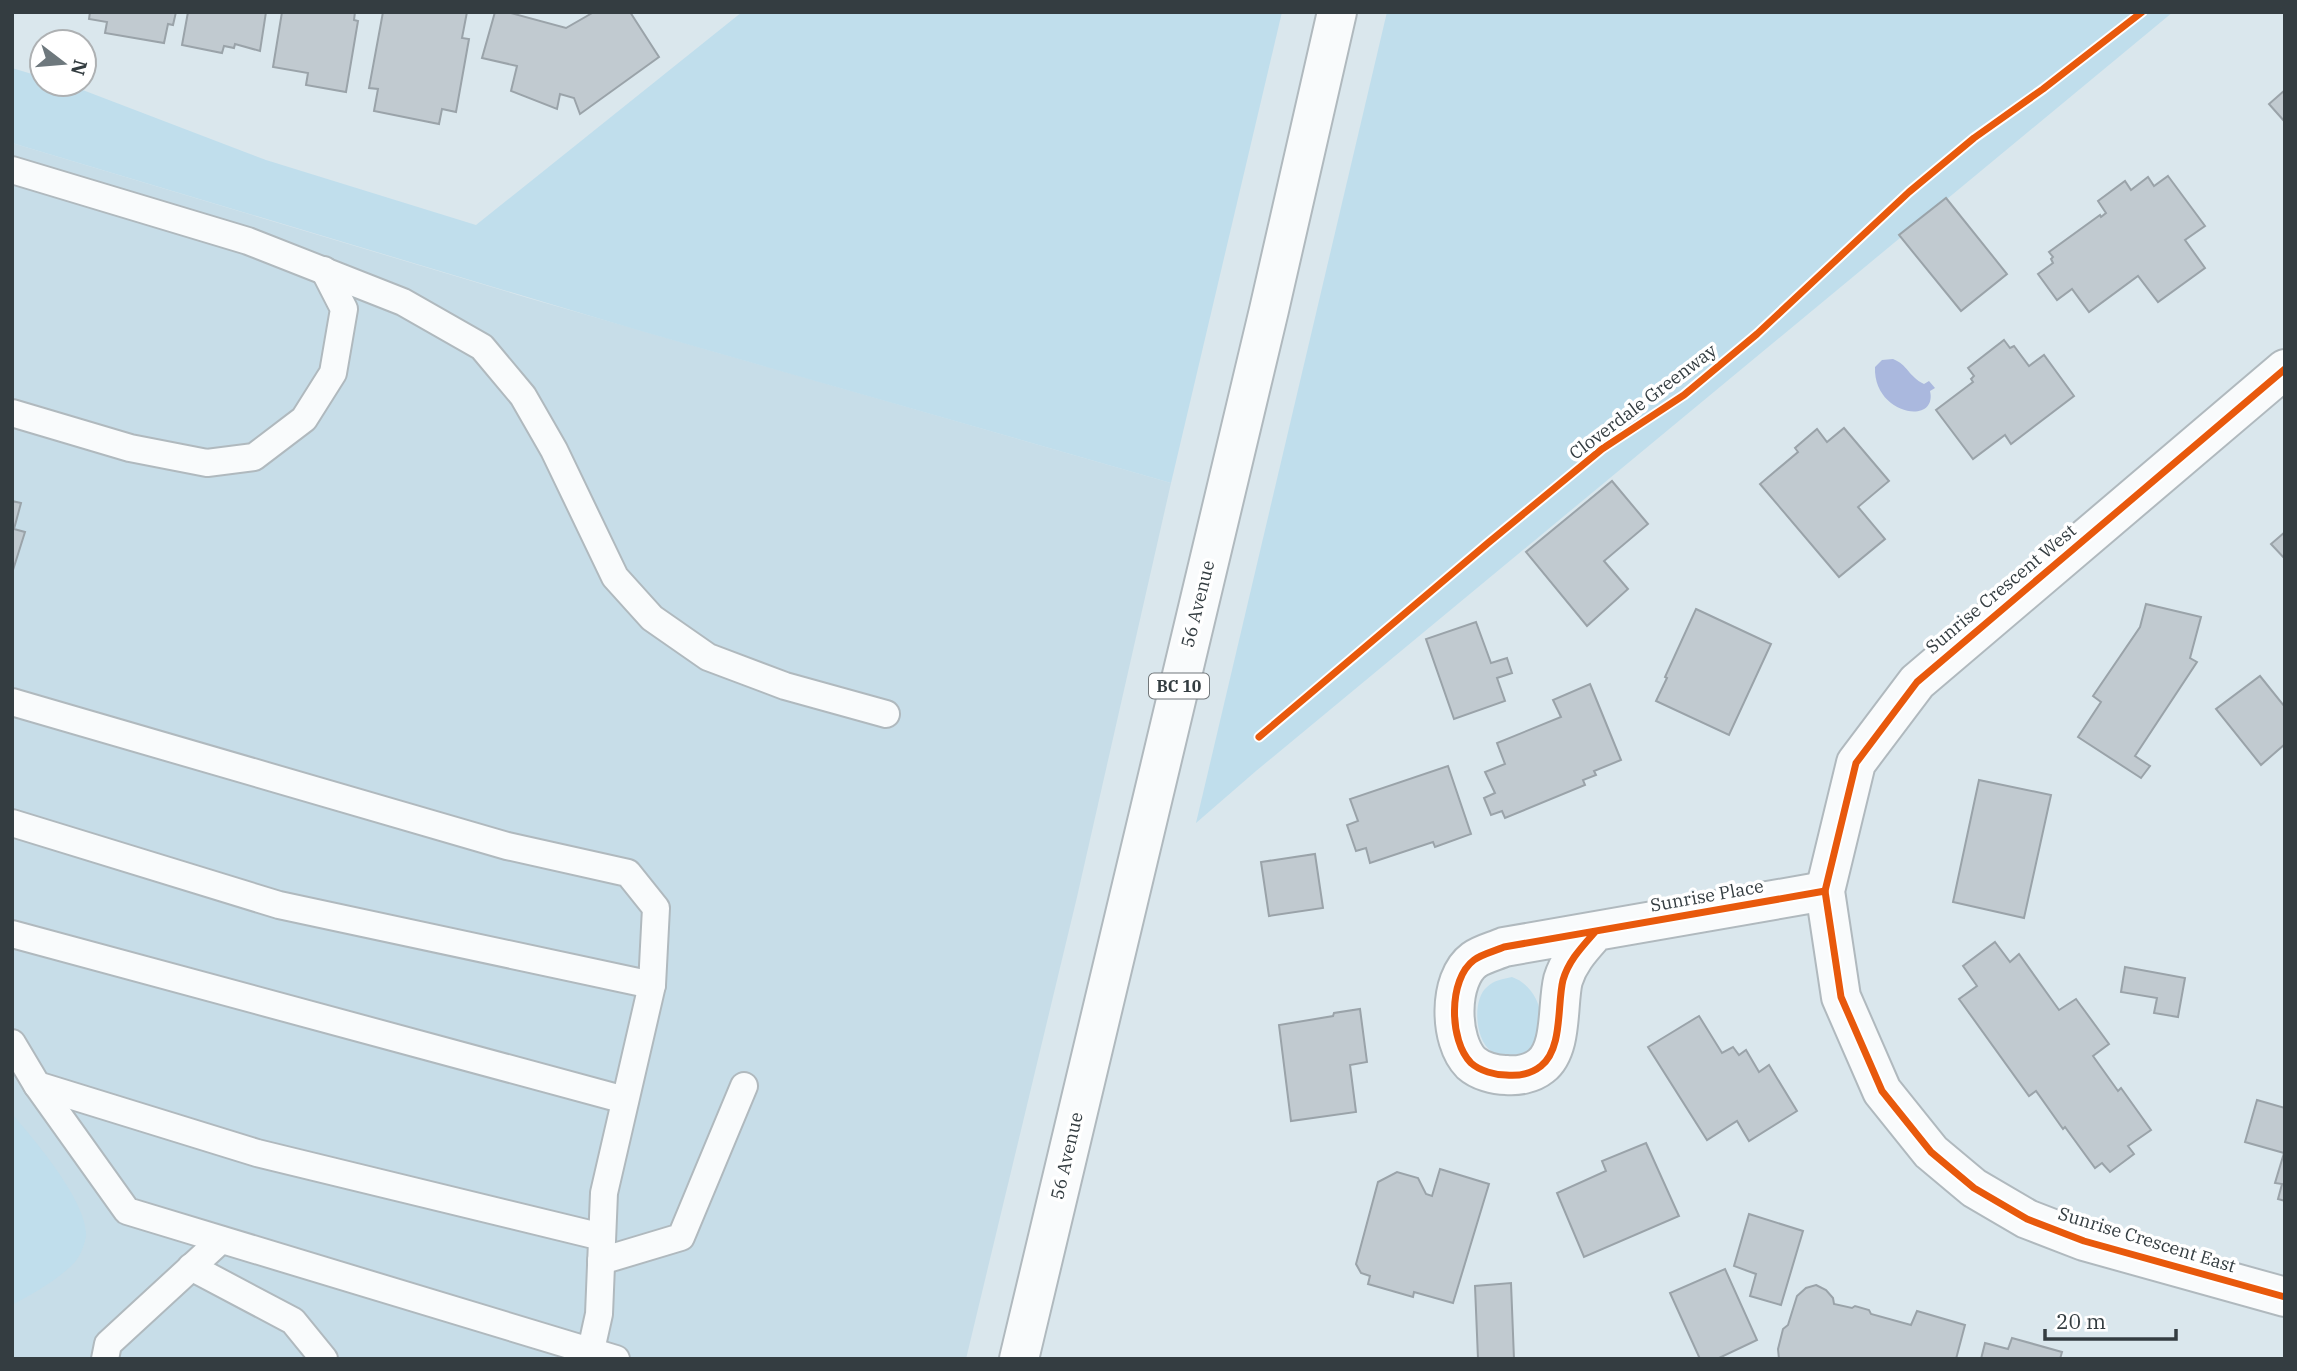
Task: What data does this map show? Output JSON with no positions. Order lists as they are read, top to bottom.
{
  "streets": {
    "main road": [
      "Sunrise Crescent West",
      "56 Avenue",
      "BC 10",
      "Sunrise Place",
      "Sunrise Crescent East"
    ],
    "cycle path": ["Cloverdale Greenway"]
  },
  "crossings": [
    ["Sunrise Crescent West", "Sunrise Place"],
    ["Sunrise Crescent West", "Sunrise Crescent East"],
    ["Sunrise Place", "Sunrise Crescent East"]
  ],
  "scale_bar": "20 m",
  "north": "right"
}
